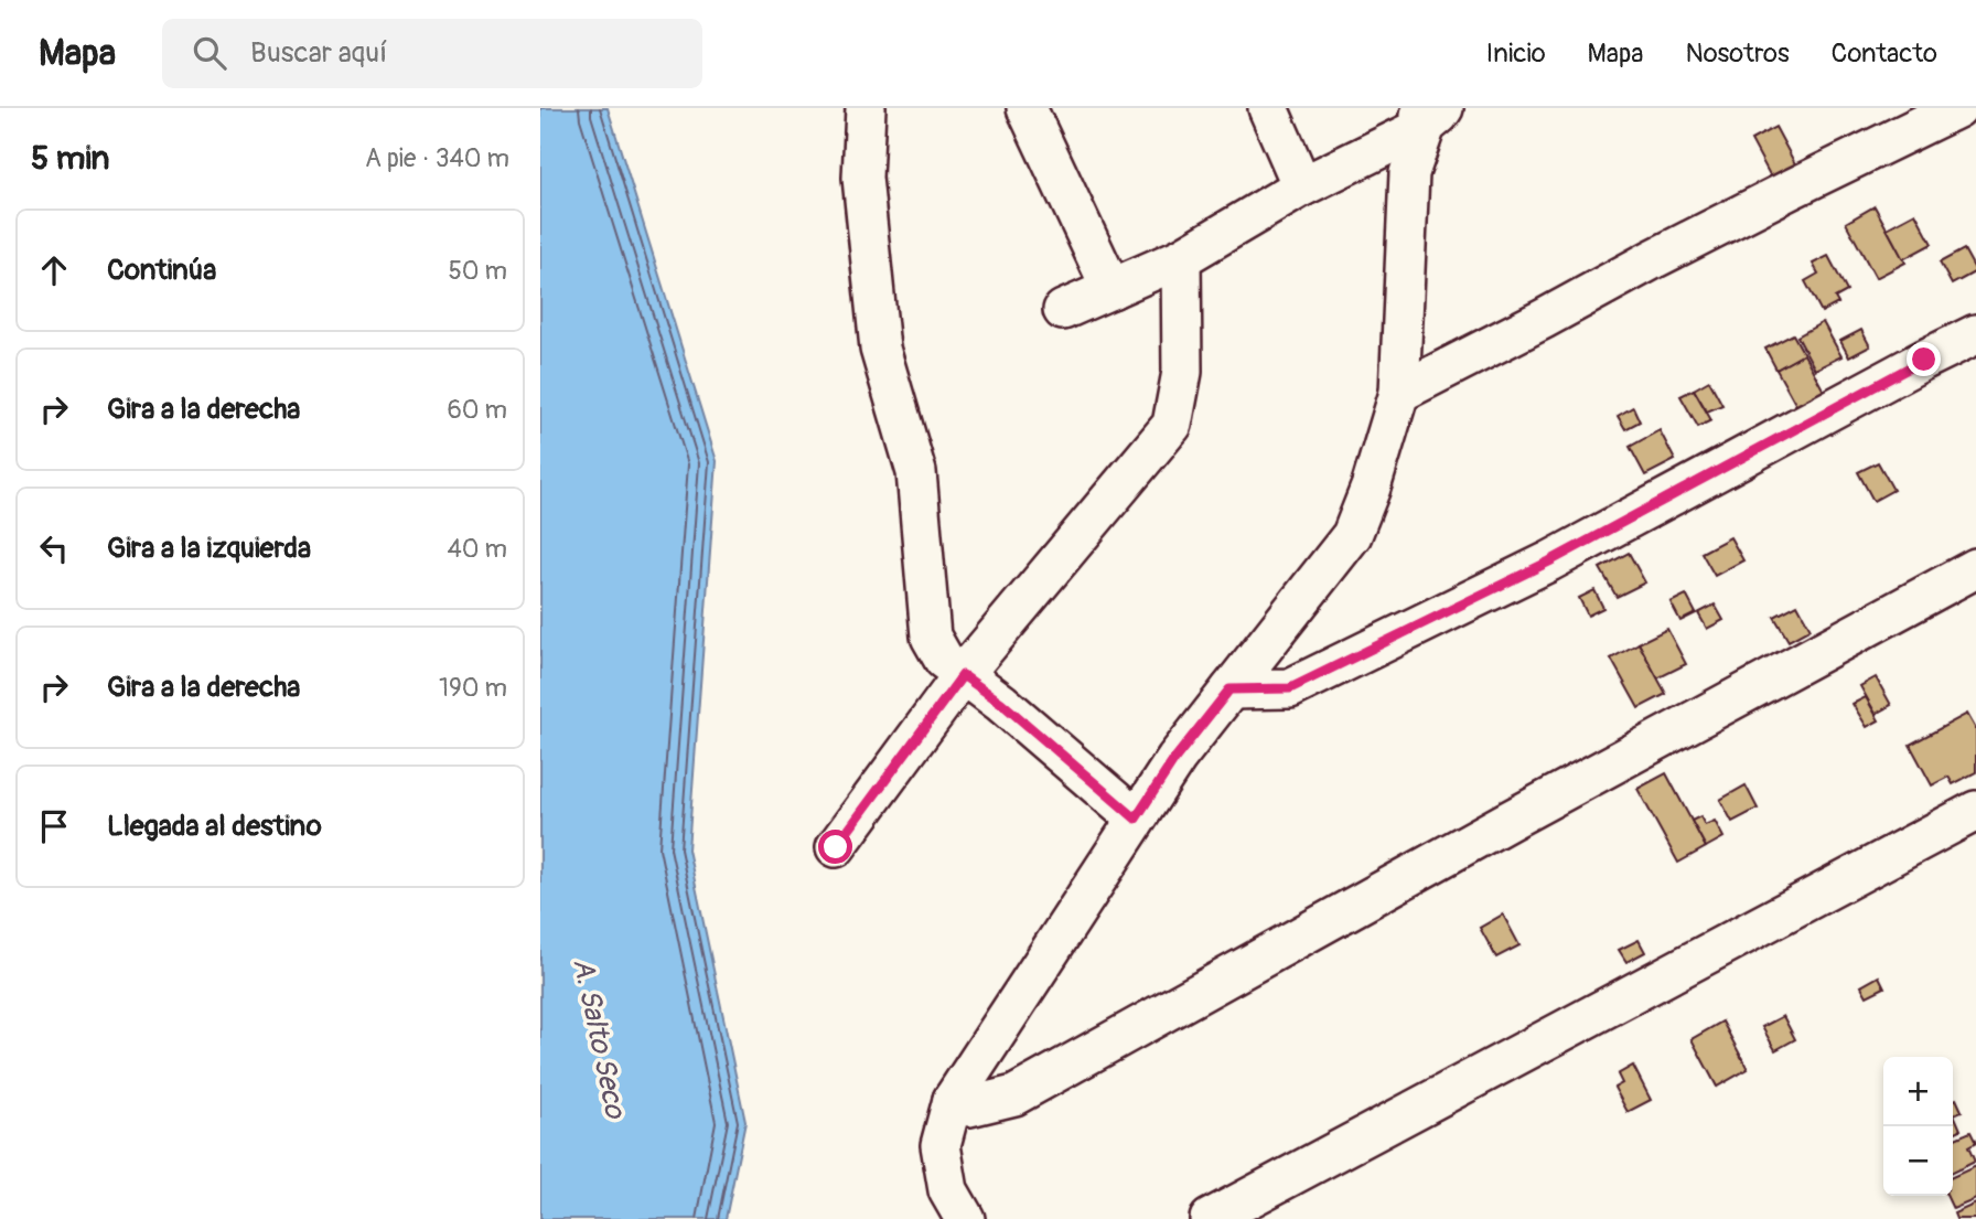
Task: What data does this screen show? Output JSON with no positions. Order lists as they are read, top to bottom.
{
  "water": ["A. Salto Seco"],
  "page": {
    "header": "Mapa",
    "search": "Buscar aquí",
    "nav": [
      "Inicio",
      "Mapa",
      "Nosotros",
      "Contacto"
    ],
    "heading": ["5 min", "A pie · 340 m"],
    "list": [
      ["Continúa", "50 m"],
      ["Gira a la derecha", "60 m"],
      ["Gira a la izquierda", "40 m"],
      ["Gira a la derecha", "190 m"],
      "Llegada al destino"
    ],
    "map_buttons": ["+", "−"]
  }
}
